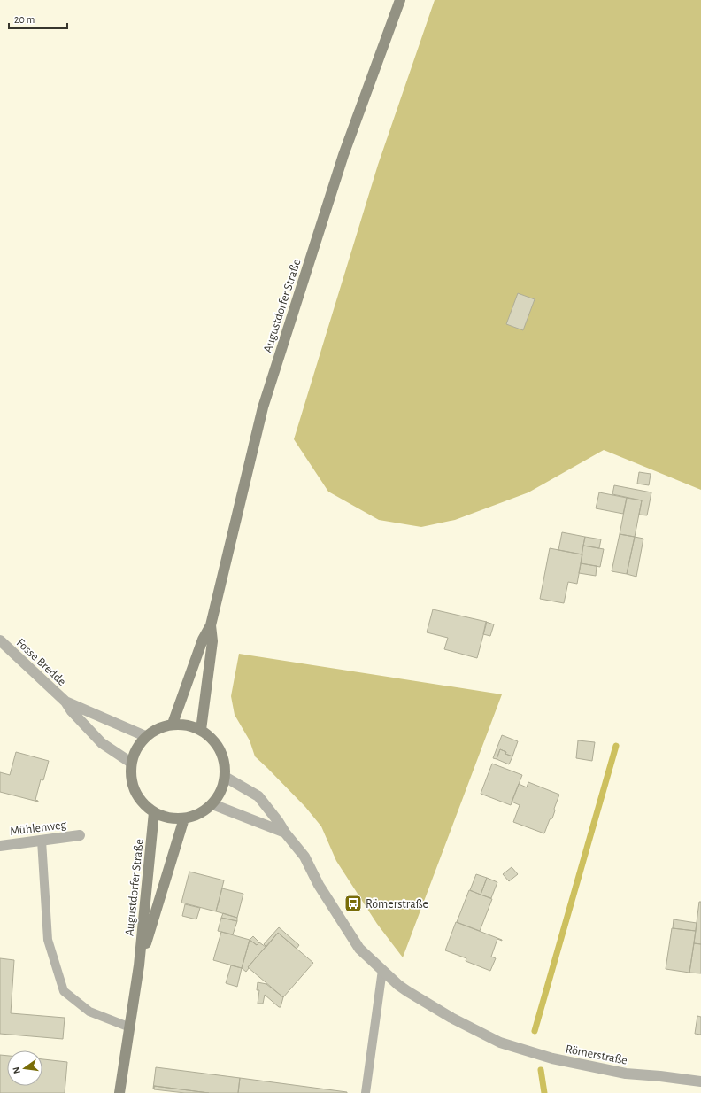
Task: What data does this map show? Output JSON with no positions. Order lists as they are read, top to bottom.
{
  "streets": {
    "main road": ["Augustdorfer Straße"],
    "street": ["Fosse Bredde", "Mühlenweg", "Römerstraße"]
  },
  "crossings": [
    ["Augustdorfer Straße", "Fosse Bredde"],
    ["Augustdorfer Straße", "Römerstraße"],
    ["Fosse Bredde", "Römerstraße"]
  ],
  "places": {
    "bus stop": ["Römerstraße"]
  },
  "scale_bar": "20 m",
  "north": "left"
}
